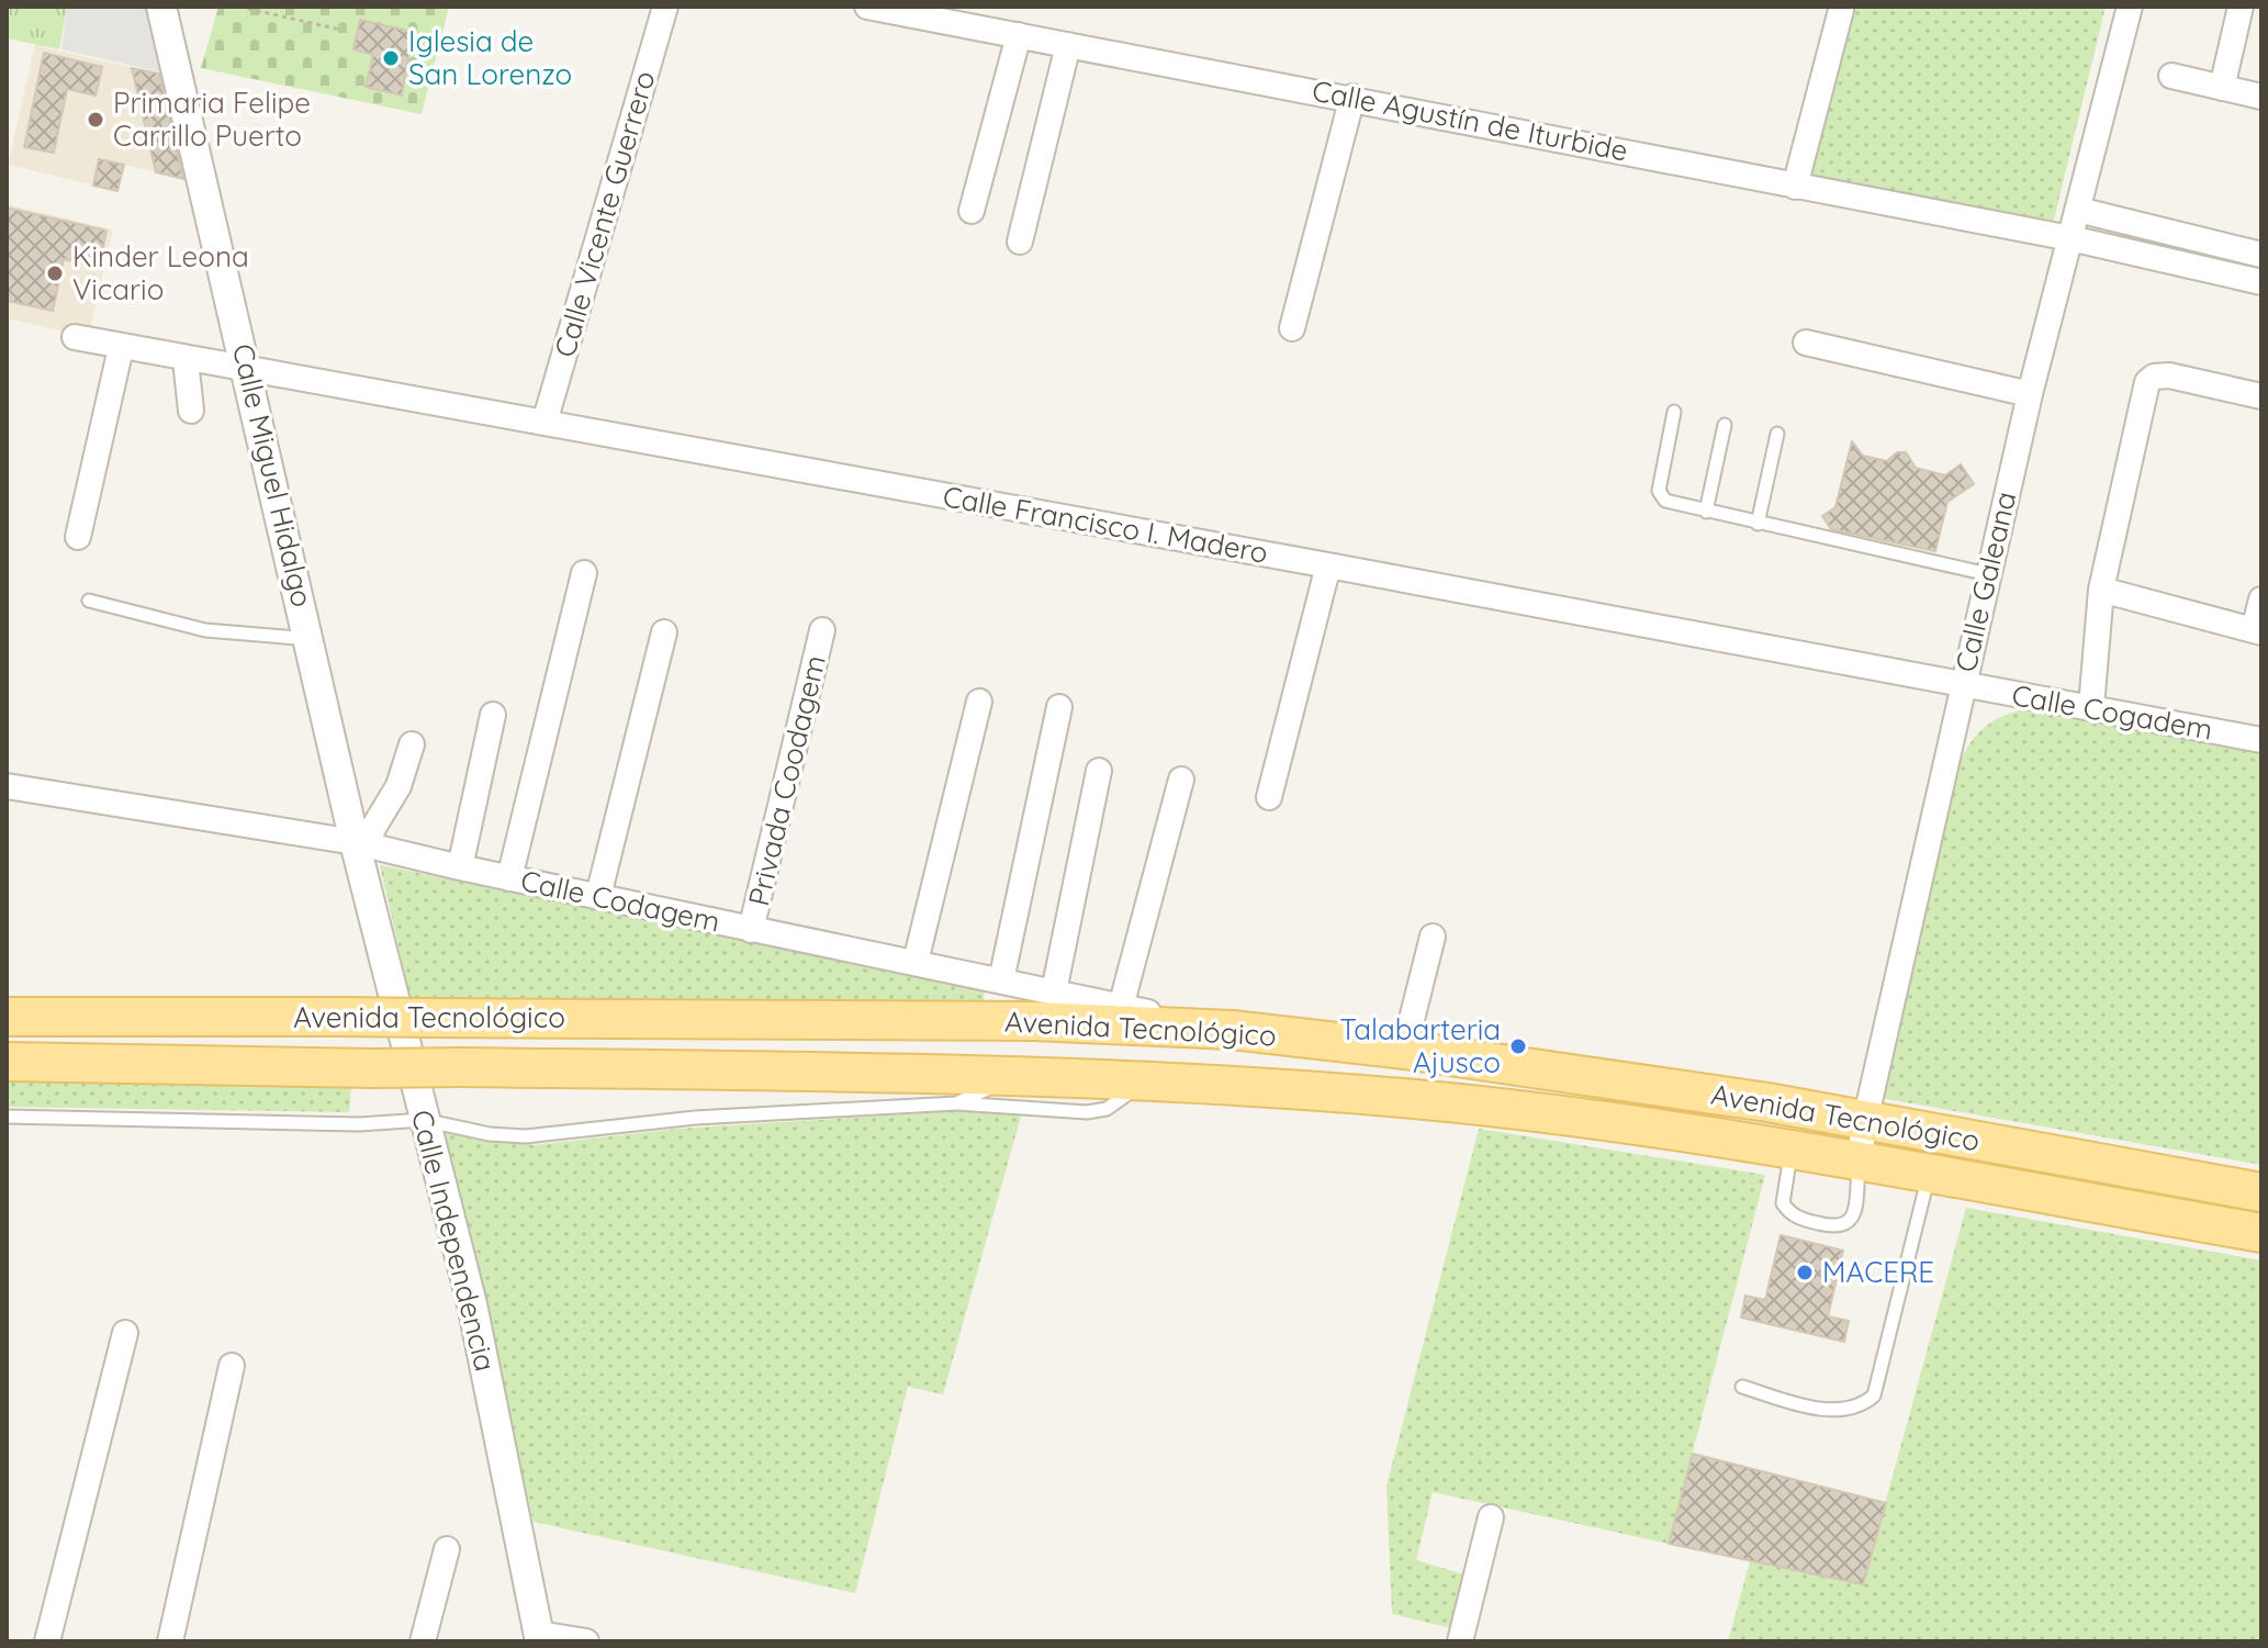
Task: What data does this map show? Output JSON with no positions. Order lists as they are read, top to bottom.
{
  "streets": {
    "main road": ["Avenida Tecnológico"],
    "street": [
      "Calle Agustín de Iturbide",
      "Calle Vicente Guerrero",
      "Calle Miguel Hidalgo",
      "Calle Francisco I. Madero",
      "Calle Galeana",
      "Calle Cogadem",
      "Privada Coodagem",
      "Calle Codagem",
      "Calle Independencia"
    ]
  },
  "crossings": [
    ["Calle Agustín de Iturbide", "Calle Galeana"],
    ["Calle Vicente Guerrero", "Calle Francisco I. Madero"],
    ["Calle Miguel Hidalgo", "Calle Francisco I. Madero"],
    ["Calle Miguel Hidalgo", "Calle Codagem"],
    ["Calle Miguel Hidalgo", "Calle Independencia"],
    ["Calle Francisco I. Madero", "Calle Galeana"],
    ["Calle Francisco I. Madero", "Calle Cogadem"],
    ["Calle Galeana", "Calle Cogadem"],
    ["Calle Galeana", "Avenida Tecnológico"],
    ["Privada Coodagem", "Calle Codagem"],
    ["Calle Codagem", "Avenida Tecnológico"],
    ["Calle Codagem", "Calle Independencia"]
  ],
  "places": [
    "Iglesia de San Lorenzo",
    "Primaria Felipe Carrillo Puerto",
    "Kinder Leona Vicario",
    "Talabarteria Ajusco",
    "MACERE"
  ]
}
